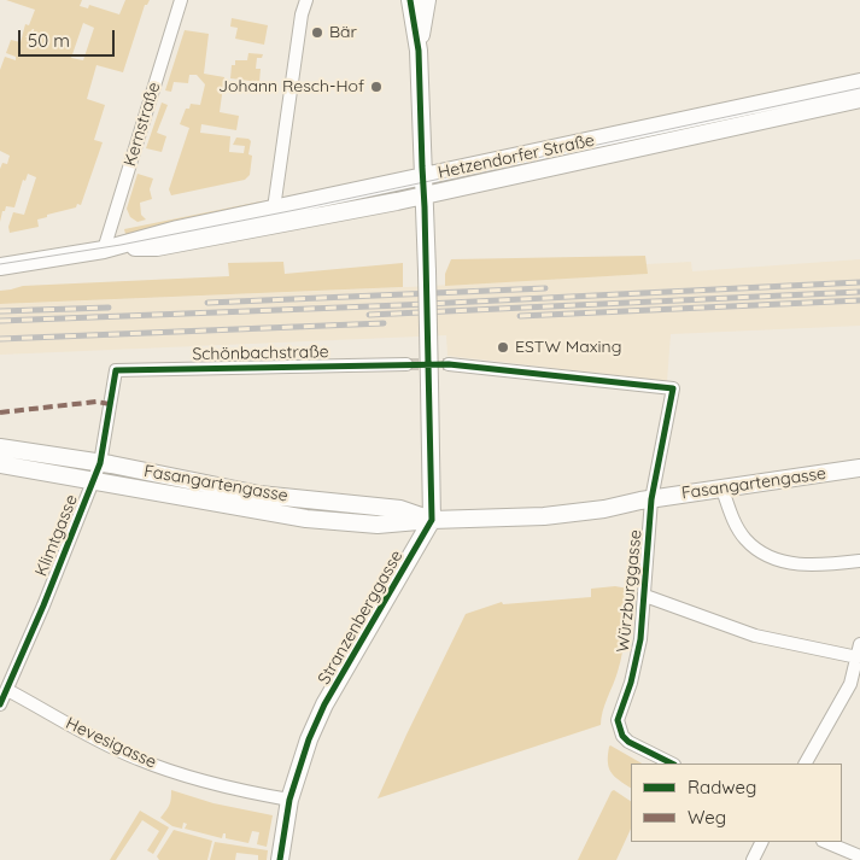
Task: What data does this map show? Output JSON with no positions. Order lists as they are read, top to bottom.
{
  "streets": {
    "main road": ["Hetzendorfer Straße", "Fasangartengasse", "Stranzenberggasse"],
    "street": [
      "Kernstraße",
      "Schönbachstraße",
      "Klimtgasse",
      "Würzburggasse",
      "Hevesigasse"
    ]
  },
  "crossings": [
    ["Kernstraße", "Hetzendorfer Straße"],
    ["Schönbachstraße", "Klimtgasse"],
    ["Fasangartengasse", "Klimtgasse"],
    ["Fasangartengasse", "Würzburggasse"],
    ["Fasangartengasse", "Stranzenberggasse"],
    ["Klimtgasse", "Hevesigasse"],
    ["Stranzenberggasse", "Hevesigasse"]
  ],
  "places": ["Bär", "Johann Resch-Hof", "ESTW Maxing"],
  "legend": ["Radweg", "Weg"],
  "scale_bar": "50 m"
}
